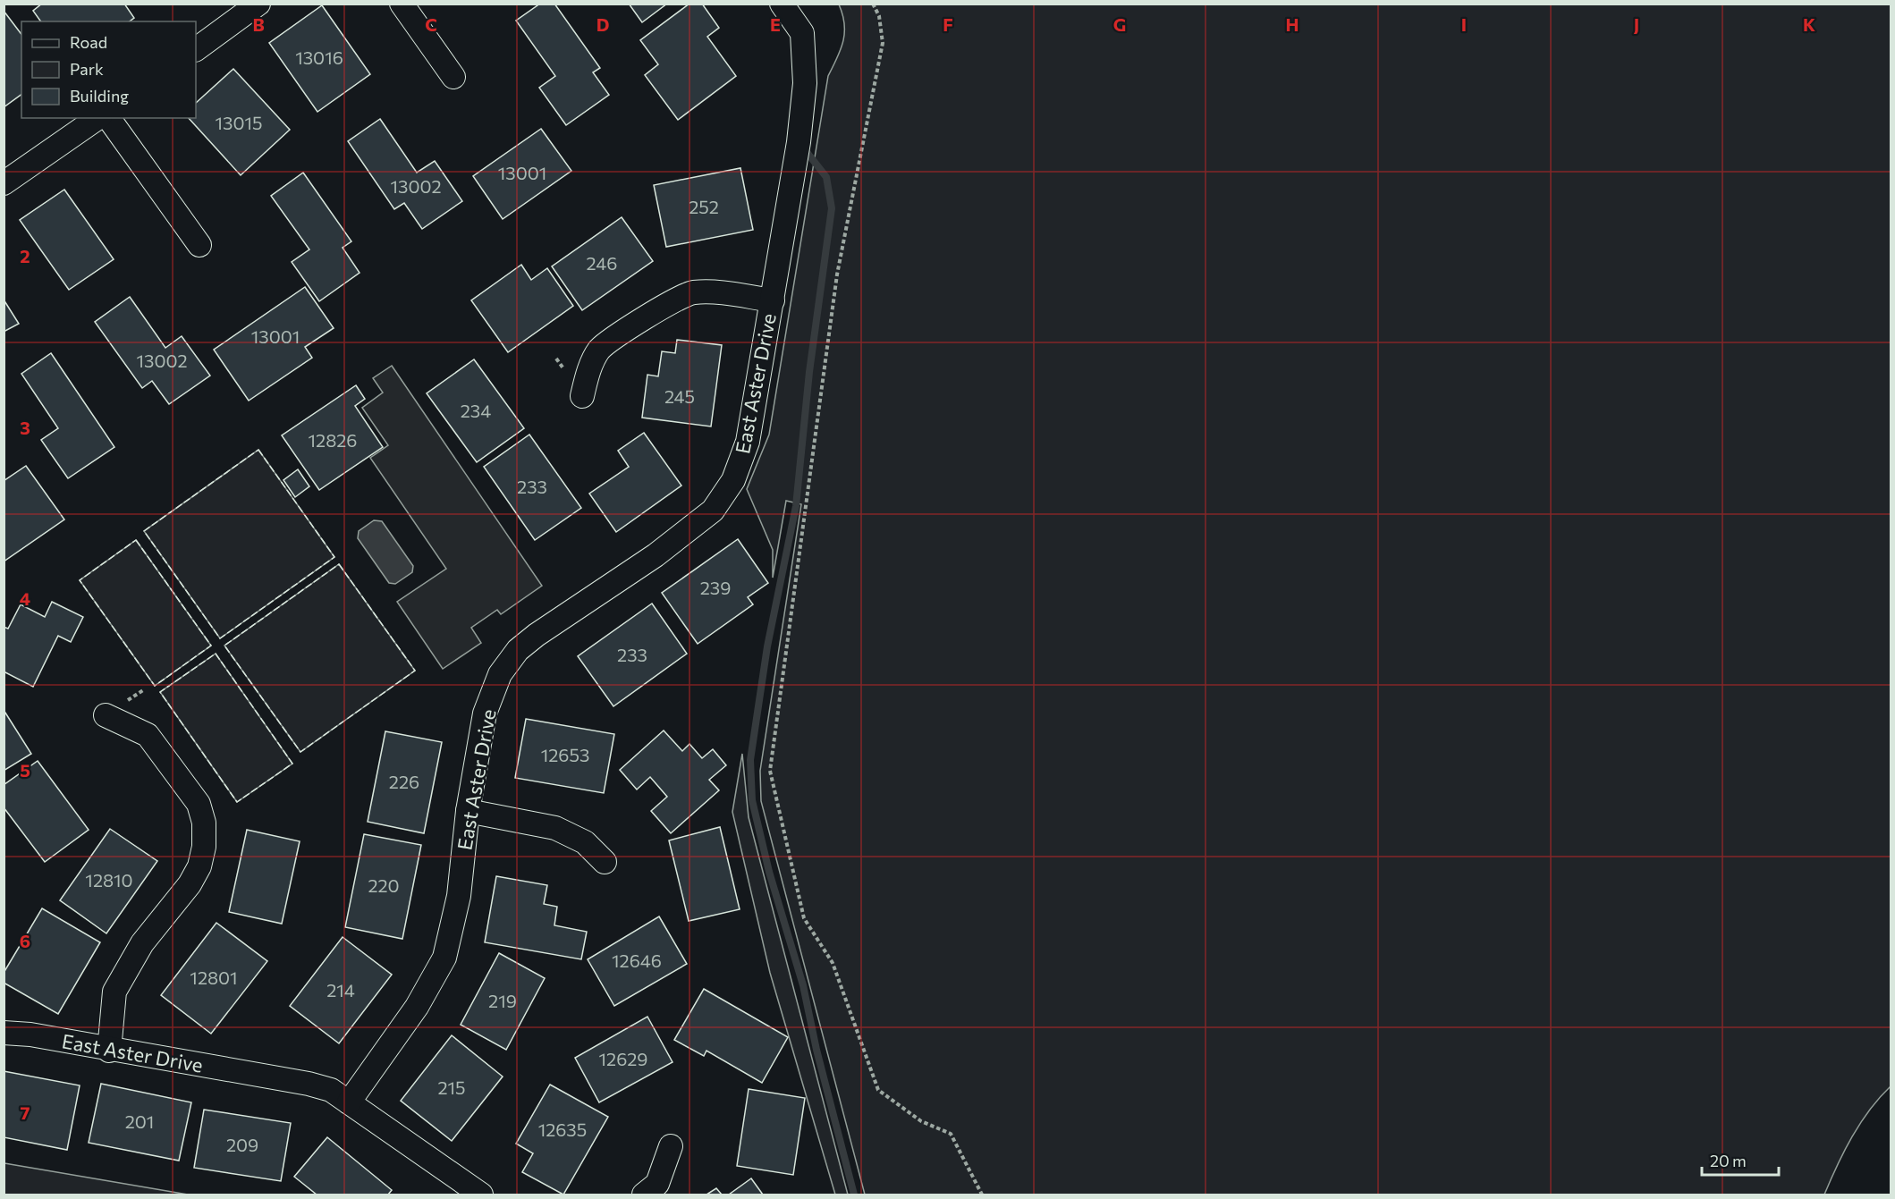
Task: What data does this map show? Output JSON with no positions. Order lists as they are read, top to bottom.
{
  "streets": {
    "street": ["East Aster Drive"]
  },
  "house_numbers": [
    "13016",
    "13015",
    "13001",
    "13002",
    "252",
    "246",
    "13001",
    "13002",
    "245",
    "234",
    "12826",
    "233",
    "239",
    "233",
    "12653",
    "226",
    "12810",
    "220",
    "12646",
    "12801",
    "214",
    "219",
    "12629",
    "215",
    "201",
    "12635",
    "209"
  ],
  "legend": ["Road", "Park", "Building"],
  "scale_bar": "20 m",
  "grid": {
    "columns": [
      "B",
      "C",
      "D",
      "E",
      "F",
      "G",
      "H",
      "I",
      "J",
      "K"
    ],
    "rows": [
      "2",
      "3",
      "4",
      "5",
      "6",
      "7"
    ]
  }
}
